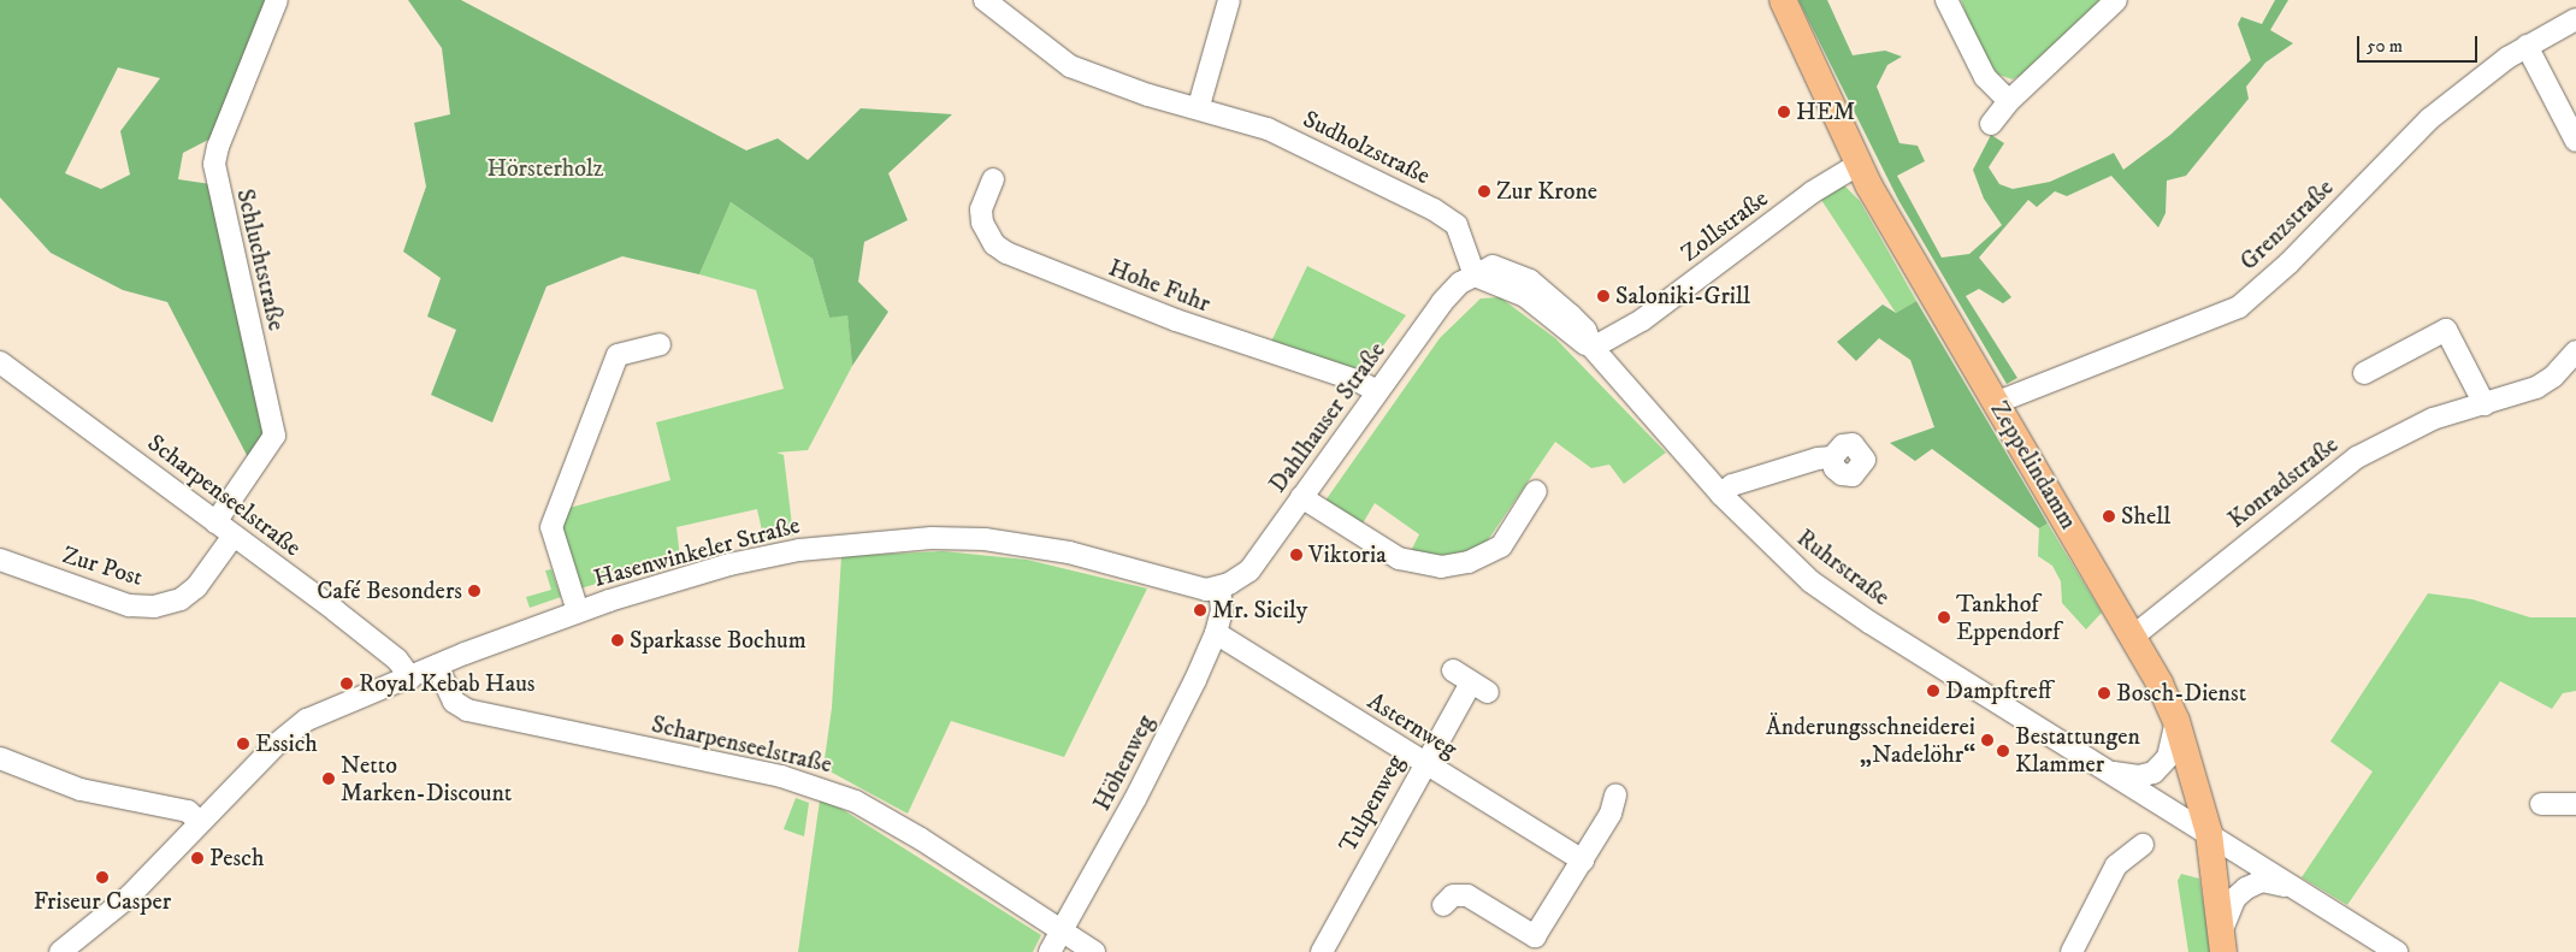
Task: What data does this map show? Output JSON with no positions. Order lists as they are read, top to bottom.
{
  "streets": {
    "main road": ["Zeppelindamm"],
    "street": [
      "Sudholzstraße",
      "Grenzstraße",
      "Zollstraße",
      "Schluchtstraße",
      "Hohe Fuhr",
      "Dahlhauser Straße",
      "Konradstraße",
      "Scharpenseelstraße",
      "Hasenwinkeler Straße",
      "Zur Post",
      "Ruhrstraße",
      "Asternweg",
      "Höhenweg",
      "Tulpenweg"
    ]
  },
  "crossings": [
    ["Sudholzstraße", "Dahlhauser Straße"],
    ["Sudholzstraße", "Ruhrstraße"],
    ["Grenzstraße", "Zeppelindamm"],
    ["Zollstraße", "Zeppelindamm"],
    ["Zollstraße", "Ruhrstraße"],
    ["Schluchtstraße", "Scharpenseelstraße"],
    ["Hohe Fuhr", "Dahlhauser Straße"],
    ["Dahlhauser Straße", "Hasenwinkeler Straße"],
    ["Dahlhauser Straße", "Ruhrstraße"],
    ["Dahlhauser Straße", "Höhenweg"],
    ["Zeppelindamm", "Konradstraße"],
    ["Zeppelindamm", "Ruhrstraße"],
    ["Scharpenseelstraße", "Hasenwinkeler Straße"],
    ["Scharpenseelstraße", "Zur Post"],
    ["Scharpenseelstraße", "Höhenweg"],
    ["Hasenwinkeler Straße", "Höhenweg"],
    ["Asternweg", "Höhenweg"],
    ["Asternweg", "Tulpenweg"]
  ],
  "parks": ["Hörsterholz"],
  "places": [
    "HEM",
    "Zur Krone",
    "Saloniki-Grill",
    "Shell",
    "Viktoria",
    "Café Besonders",
    "Mr. Sicily",
    "Tankhof Eppendorf",
    "Sparkasse Bochum",
    "Royal Kebab Haus",
    "Dampftreff",
    "Bosch-Dienst",
    "Änderungsschneiderei „Nadelöhr“",
    "Essich",
    "Bestattungen Klammer",
    "Netto Marken-Discount",
    "Pesch",
    "Friseur Casper"
  ],
  "scale_bar": "50 m"
}
